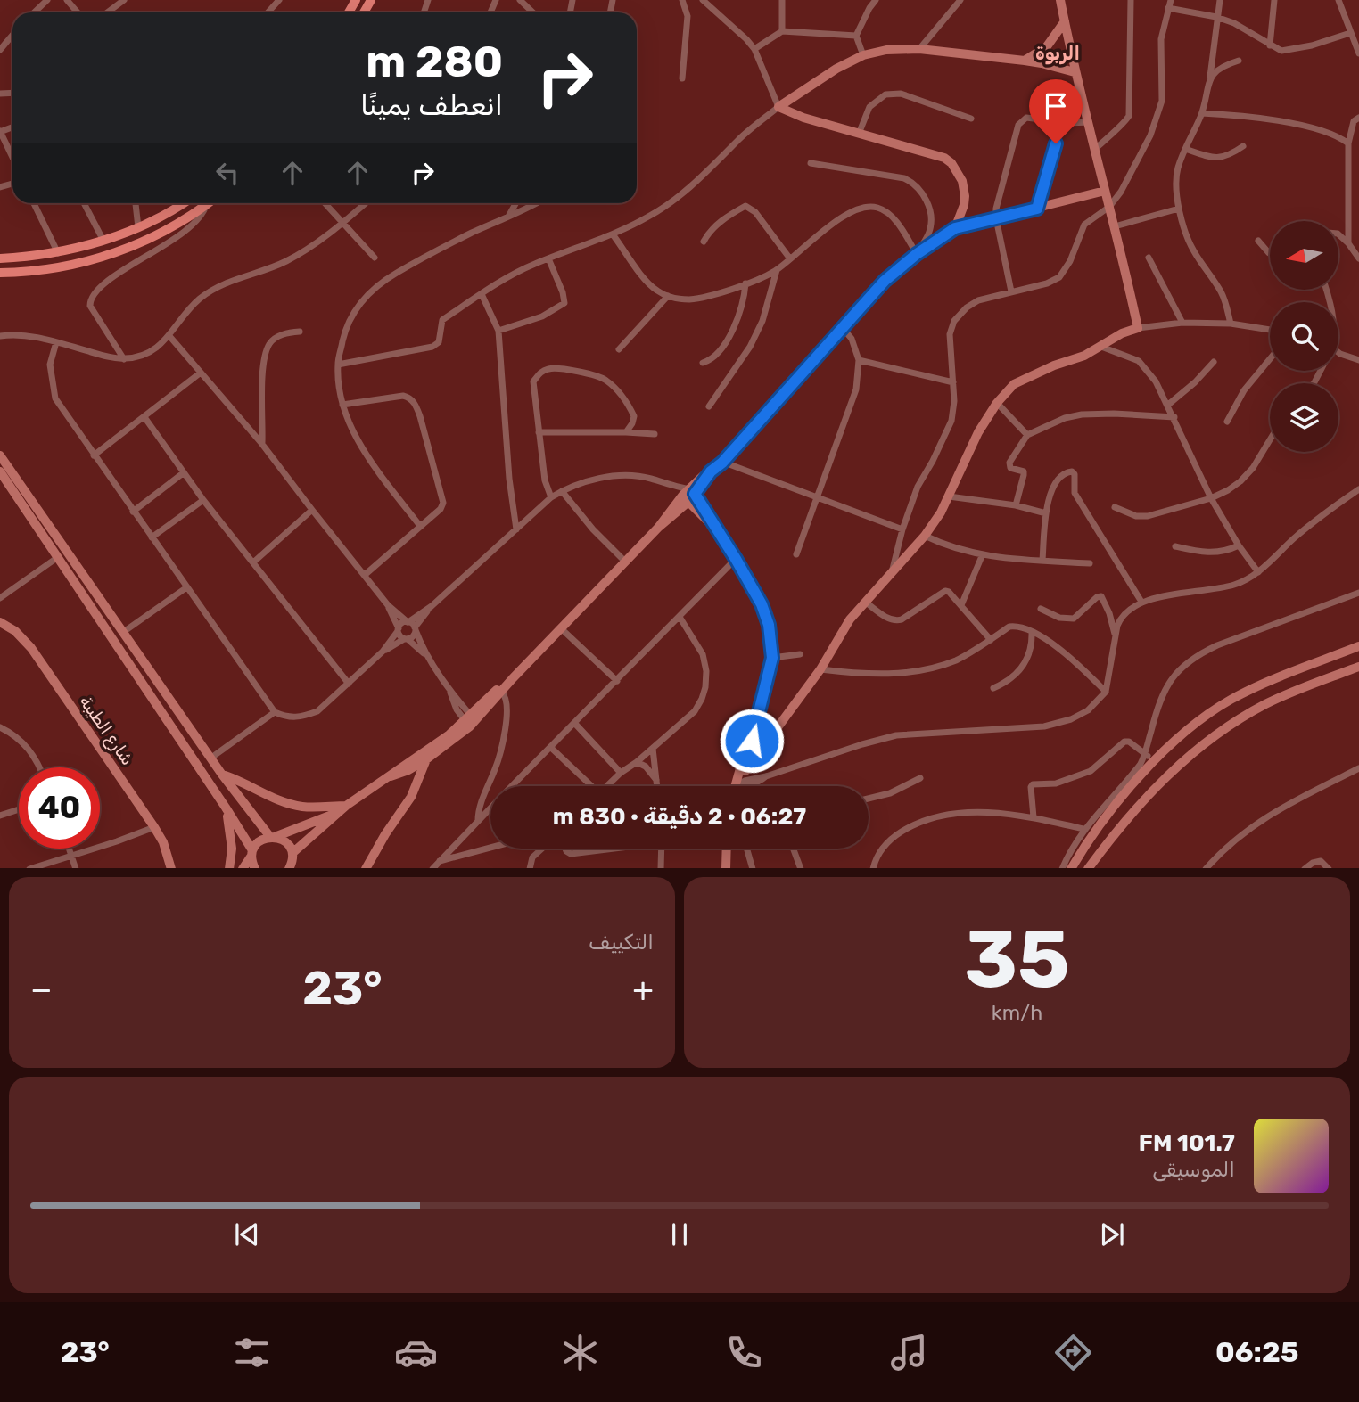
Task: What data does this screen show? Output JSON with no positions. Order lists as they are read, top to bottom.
{
  "streets": {
    "street": ["شارع الطيبة"]
  },
  "districts": ["الربوة"],
  "north": "left",
  "page": {
    "turn": ["280 m", "انعطف يمينًا"],
    "limit": "40",
    "trip": "06:27 · 2 دقيقة · 830 m",
    "tile": [
      ["35", "km/h"],
      "التكييف"
    ],
    "heat": ["−", "23°", "+"],
    "song": ["101.7 FM", "الموسيقى"],
    "tabs": ["06:25", "23°"]
  }
}
